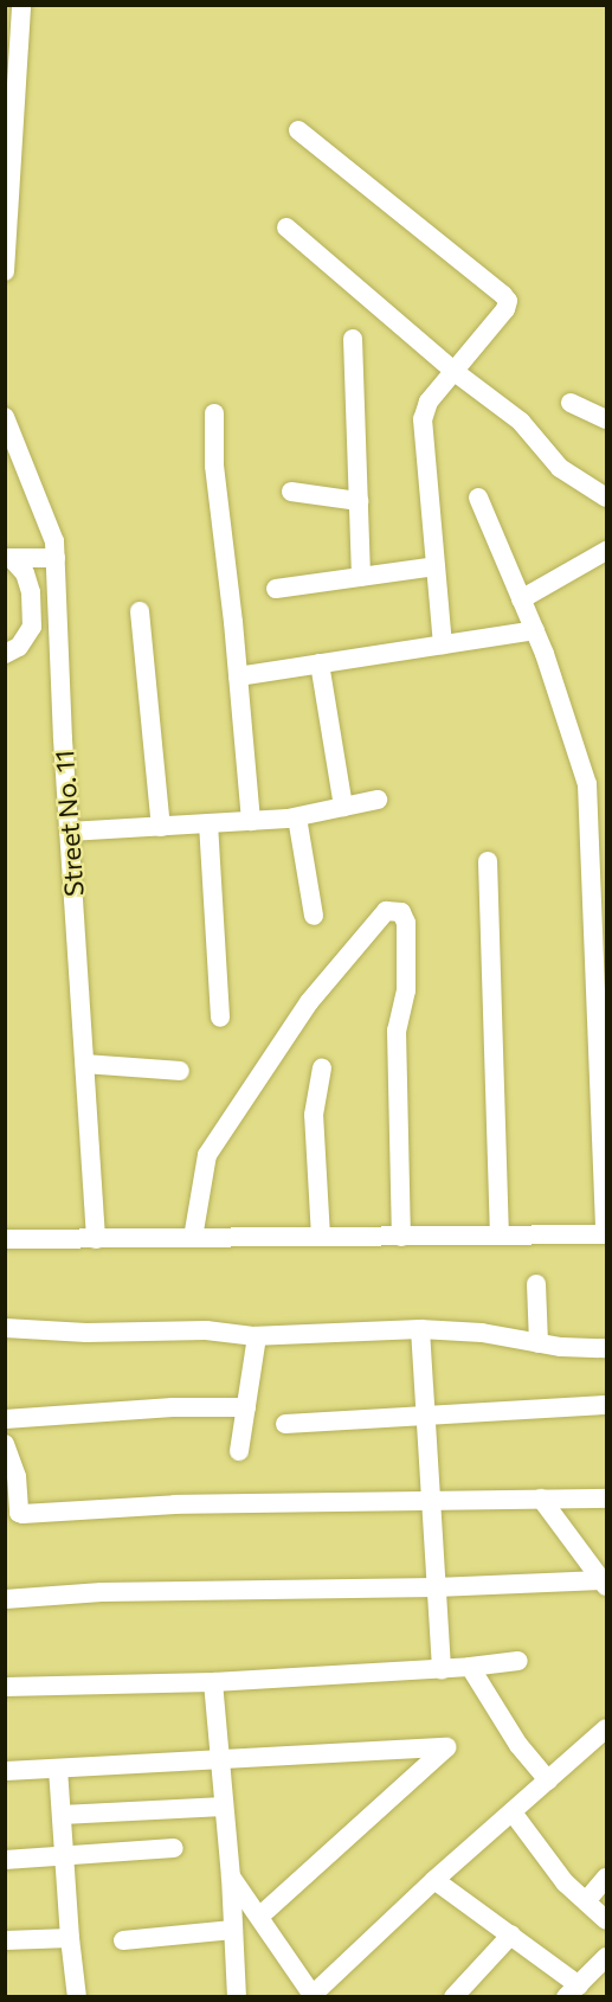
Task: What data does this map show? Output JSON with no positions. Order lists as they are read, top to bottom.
{
  "streets": {
    "street": ["Street No. 11"]
  }
}
